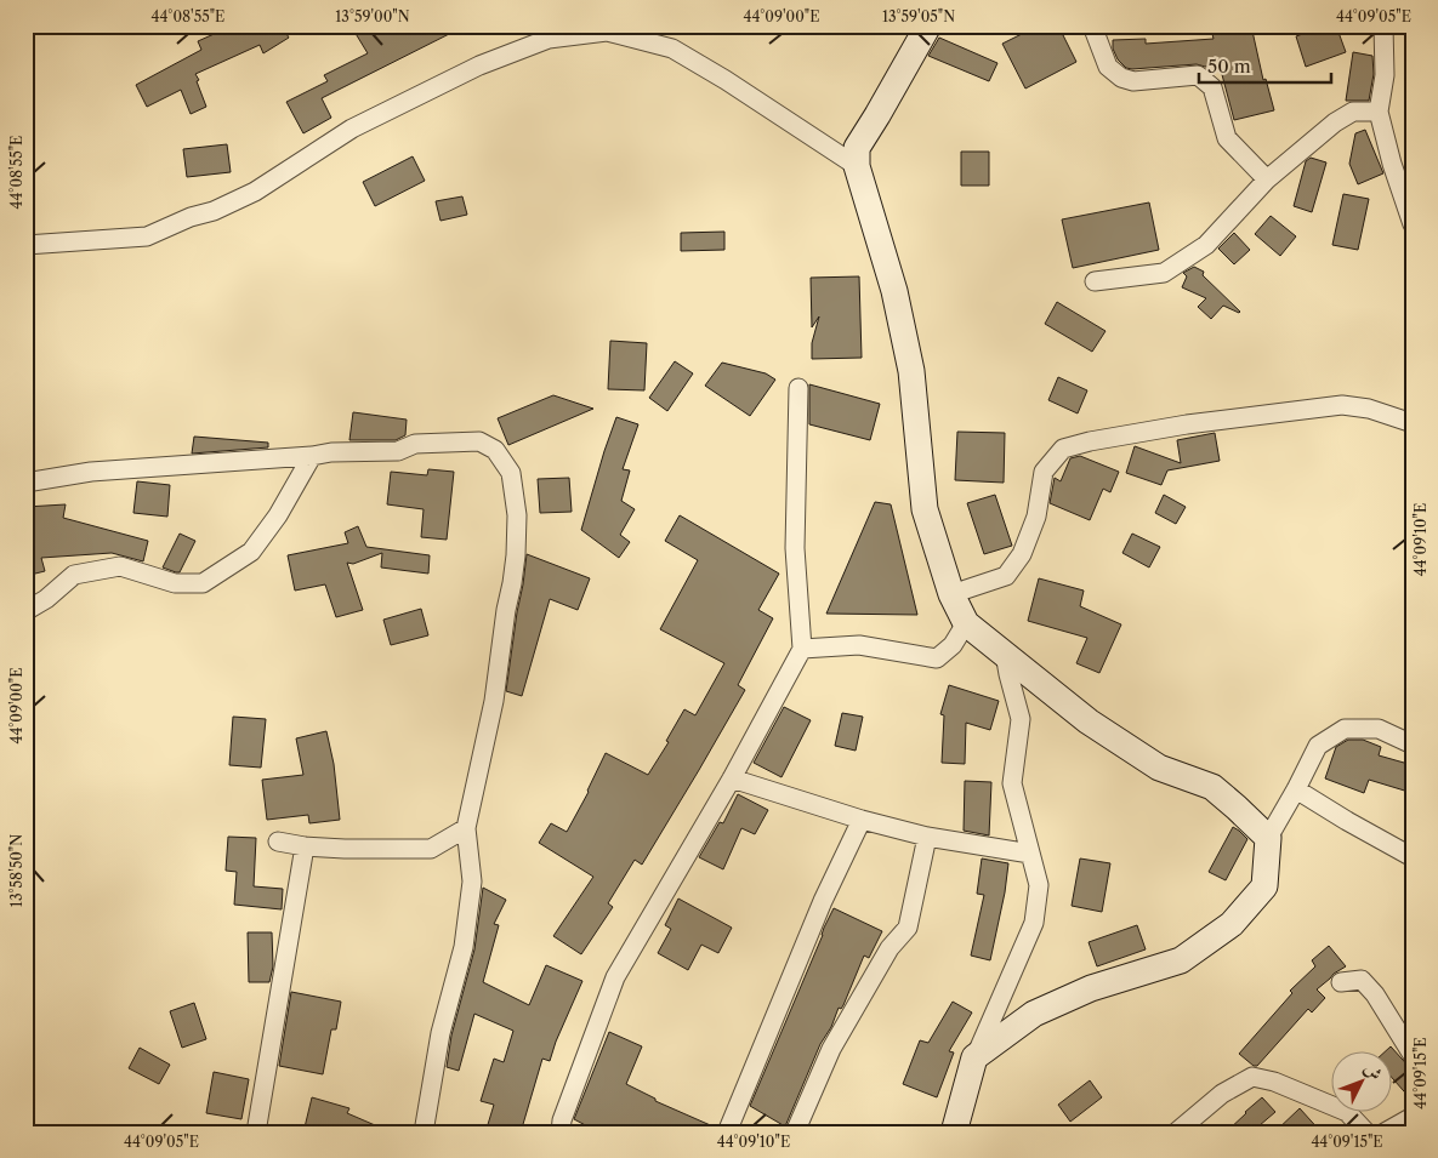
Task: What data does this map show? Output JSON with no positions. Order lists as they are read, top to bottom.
{
  "scale_bar": "50 m",
  "north": "top right",
  "coordinates": [
    "44°08'55\"E",
    "13°59'00\"N",
    "44°09'00\"E",
    "13°59'05\"N",
    "44°09'05\"E",
    "44°09'10\"E",
    "13°58'50\"N",
    "44°09'15\"E"
  ]
}
